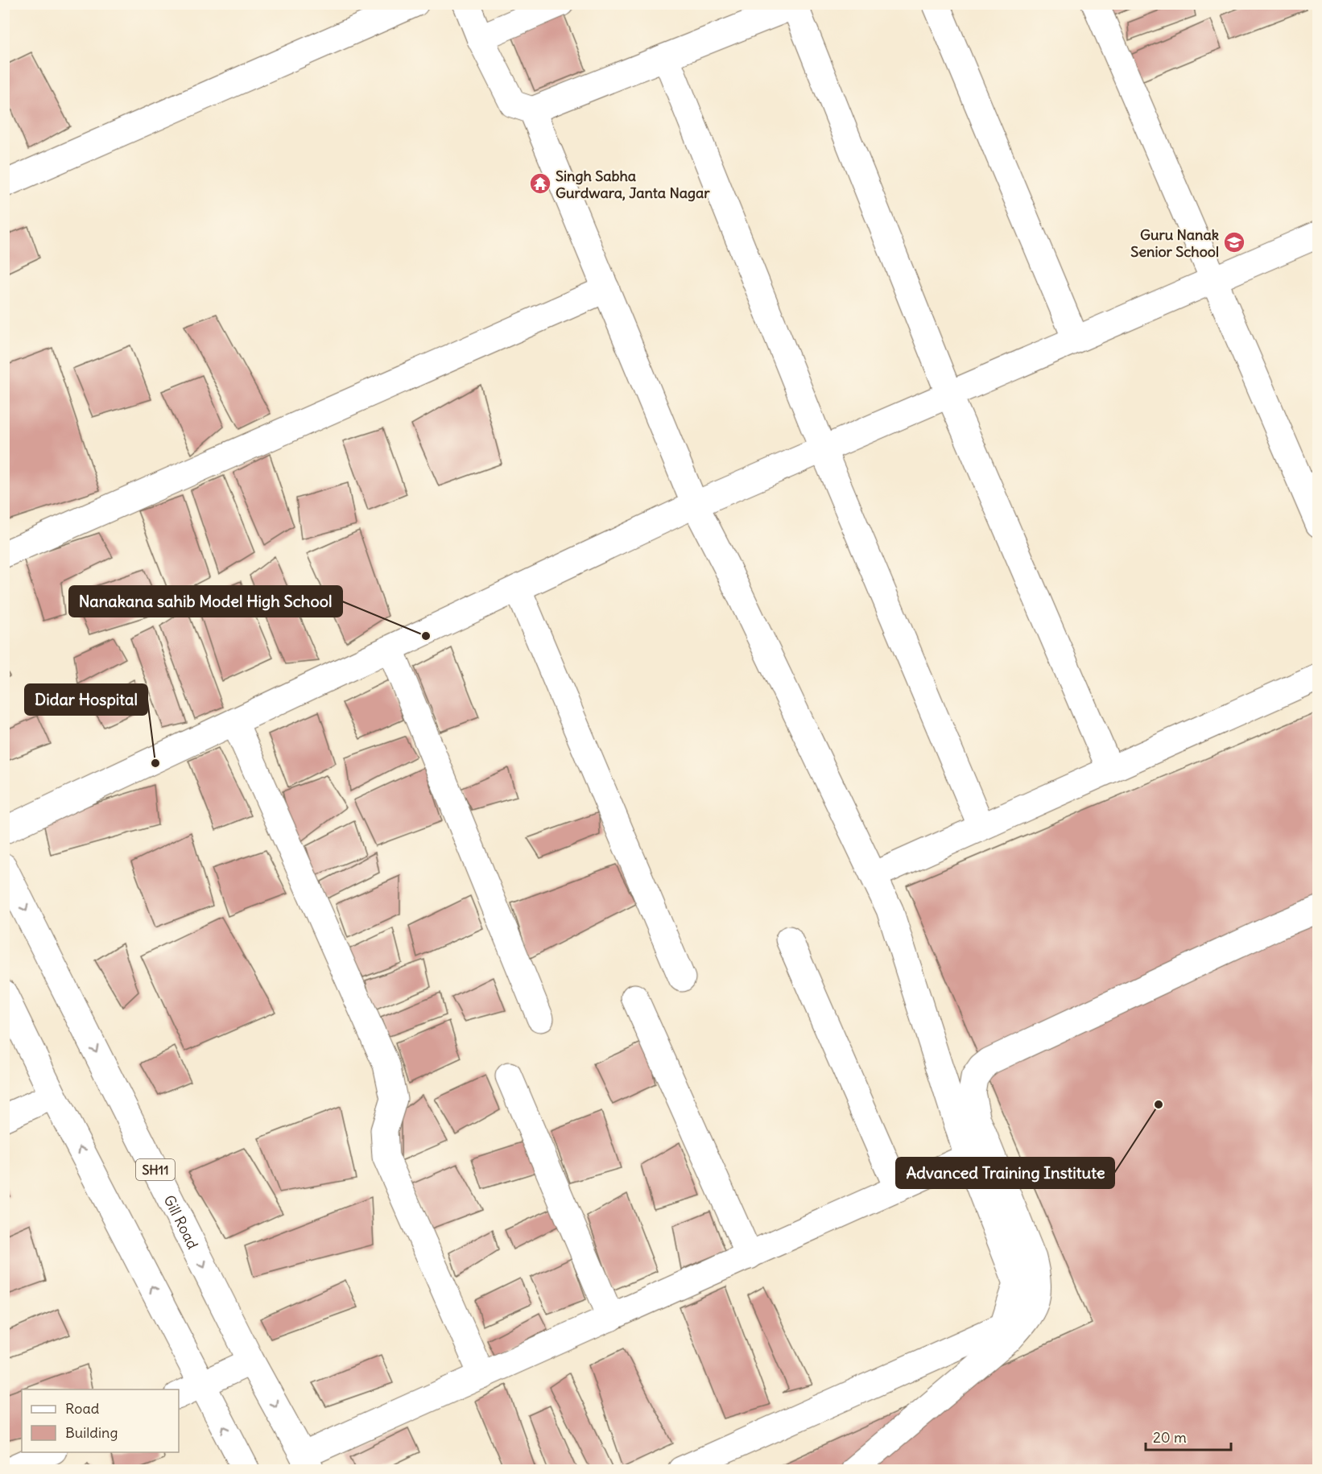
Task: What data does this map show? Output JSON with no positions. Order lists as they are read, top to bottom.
{
  "streets": {
    "street": ["SH11", "Gill Road"]
  },
  "places": {
    "temple": ["Singh Sabha Gurdwara, Janta Nagar"],
    "school or university": ["Guru Nanak Senior School"],
    "other": ["Nanakana sahib Model High School", "Didar Hospital", "Advanced Training Institute"]
  },
  "legend": ["Road", "Building"],
  "scale_bar": "20 m"
}
